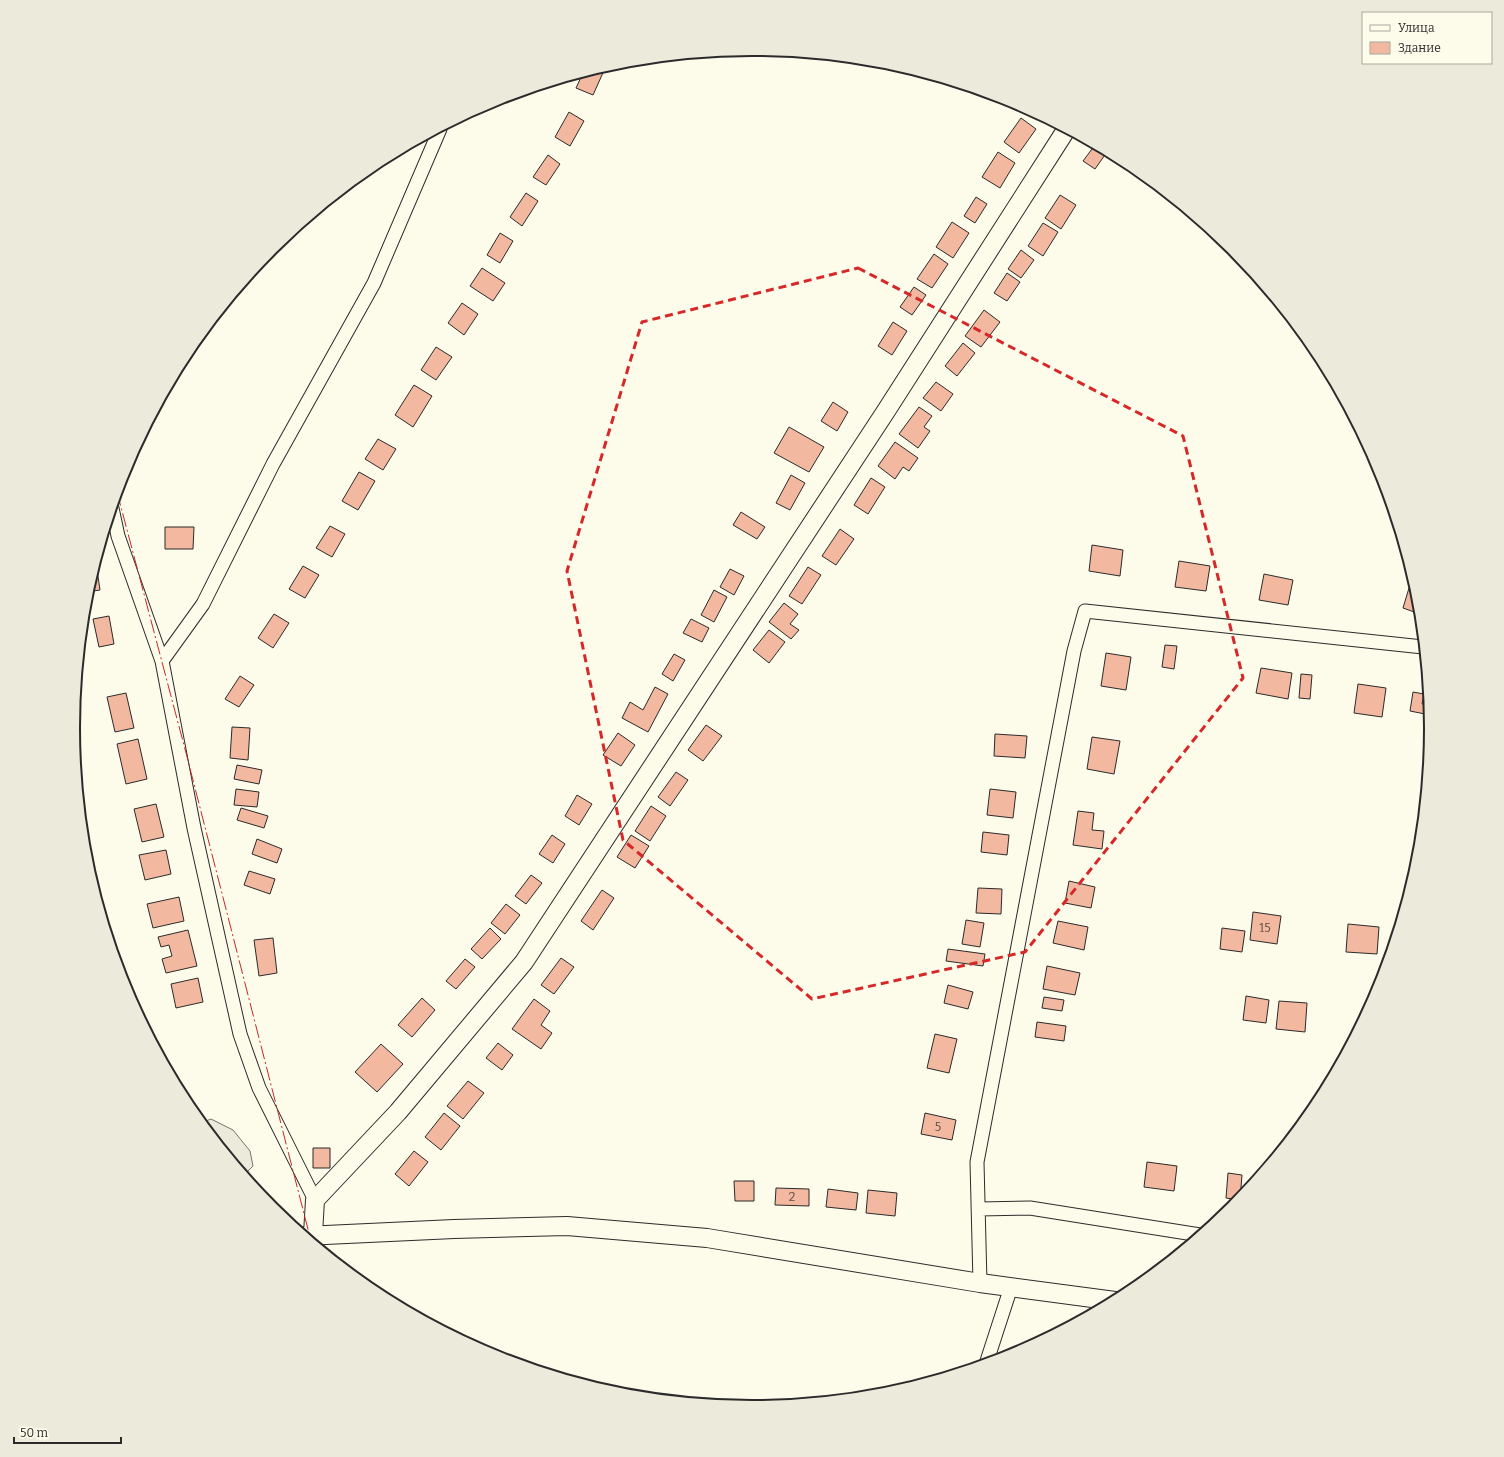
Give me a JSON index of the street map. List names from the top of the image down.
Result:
{
  "house_numbers": ["15", "5", "2"],
  "legend": ["Улица", "Здание"],
  "scale_bar": "50 m"
}
